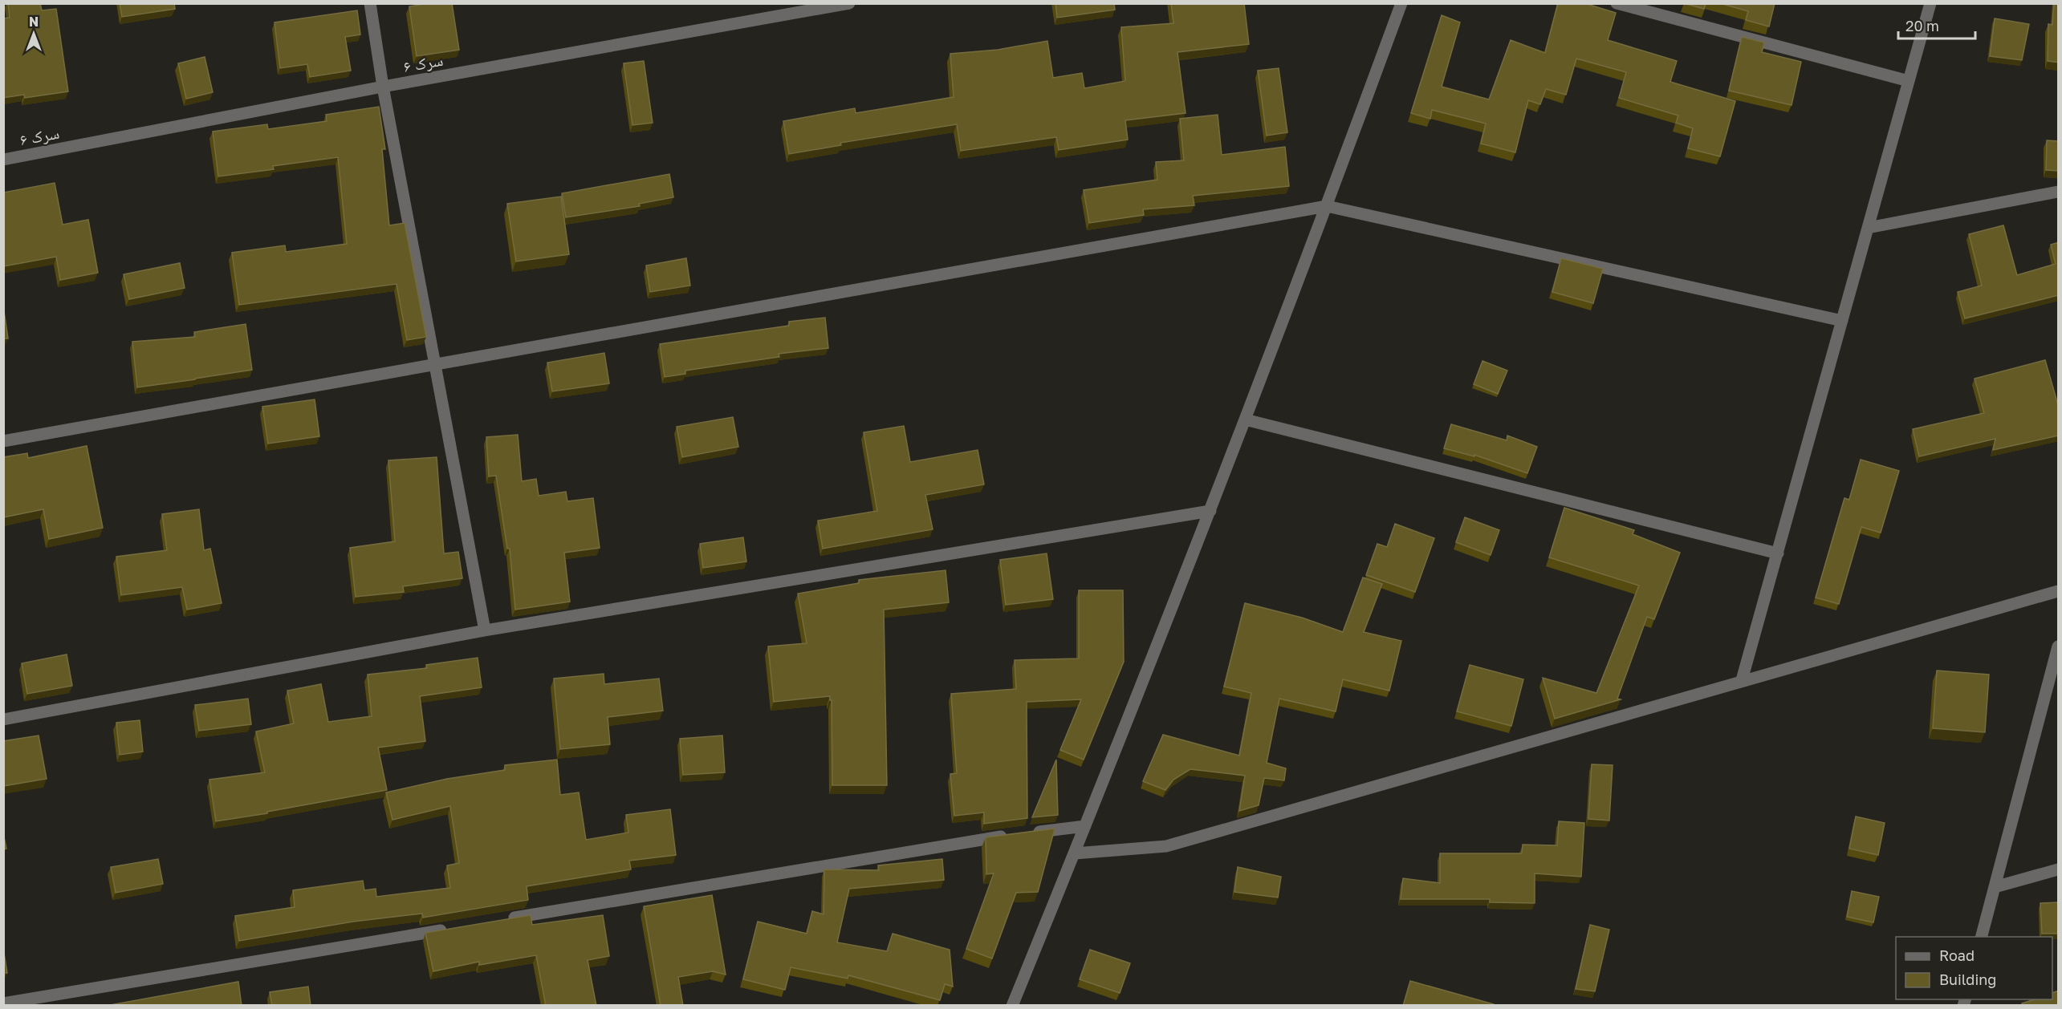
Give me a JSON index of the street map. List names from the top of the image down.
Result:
{
  "streets": {
    "street": ["سرک ۶"]
  },
  "legend": ["Road", "Building"],
  "scale_bar": "20 m",
  "north": "top"
}
